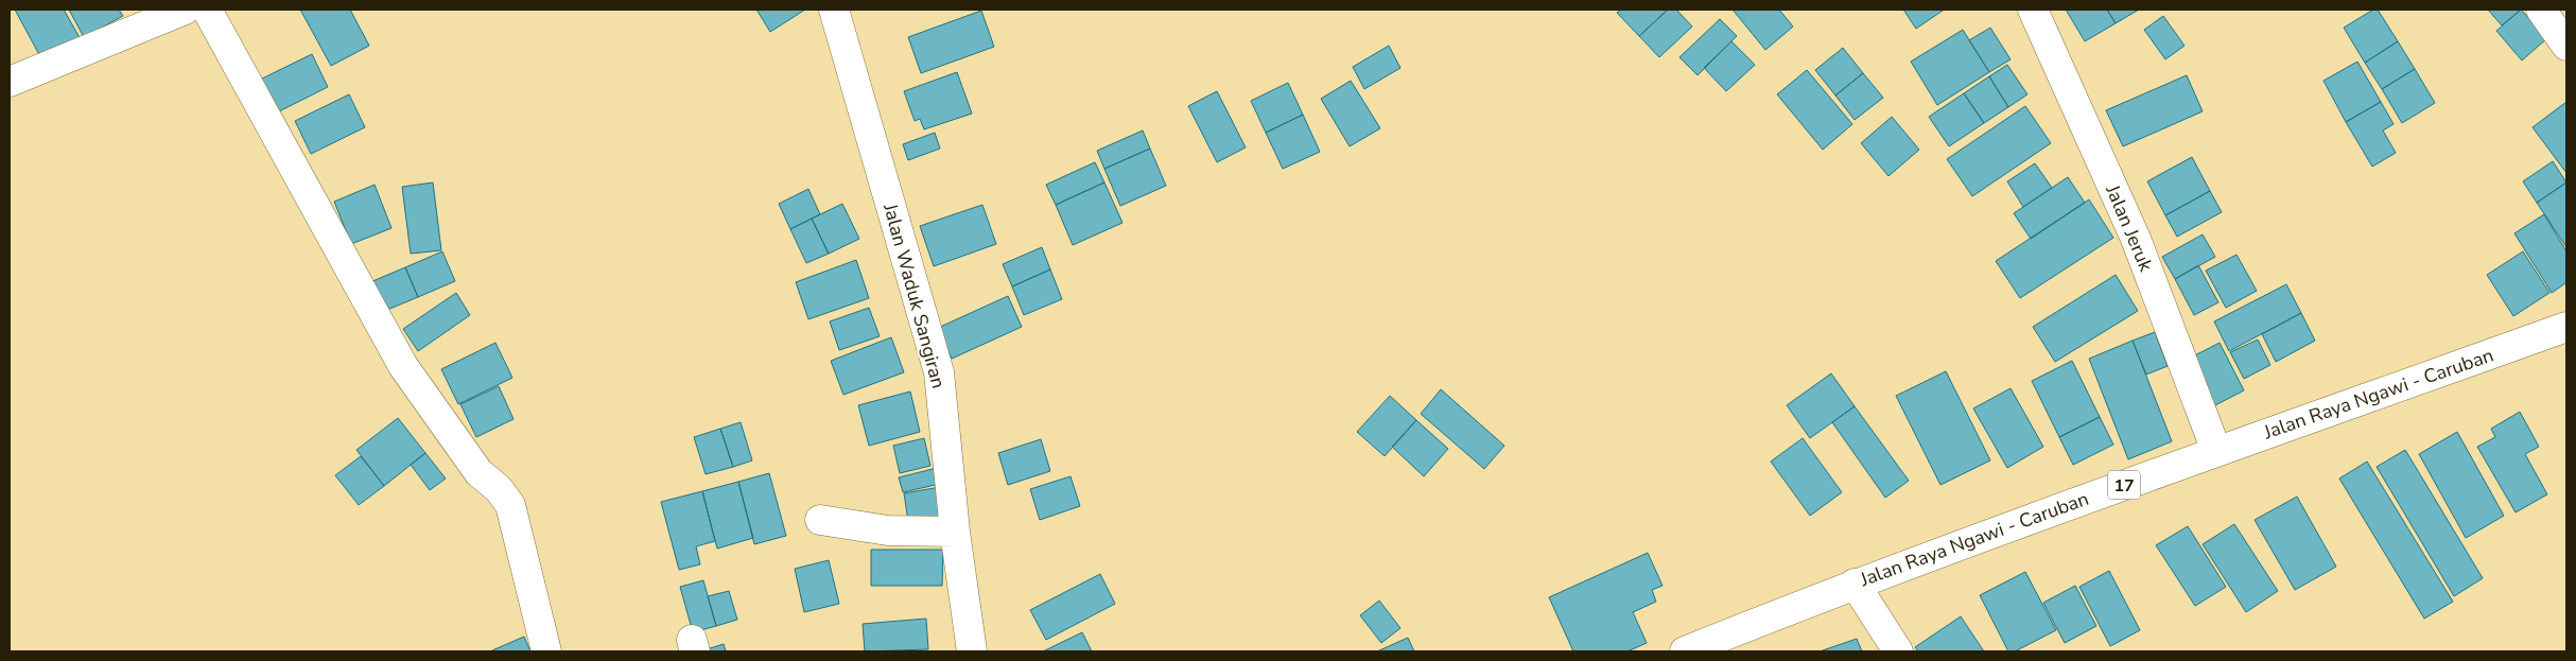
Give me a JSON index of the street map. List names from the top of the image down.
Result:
{
  "streets": {
    "main road": [
      "Jalan Jeruk",
      "Jalan Waduk Sangiran",
      "Jalan Raya Ngawi - Caruban",
      "17"
    ]
  },
  "crossings": [
    ["Jalan Jeruk", "Jalan Raya Ngawi - Caruban"]
  ]
}
